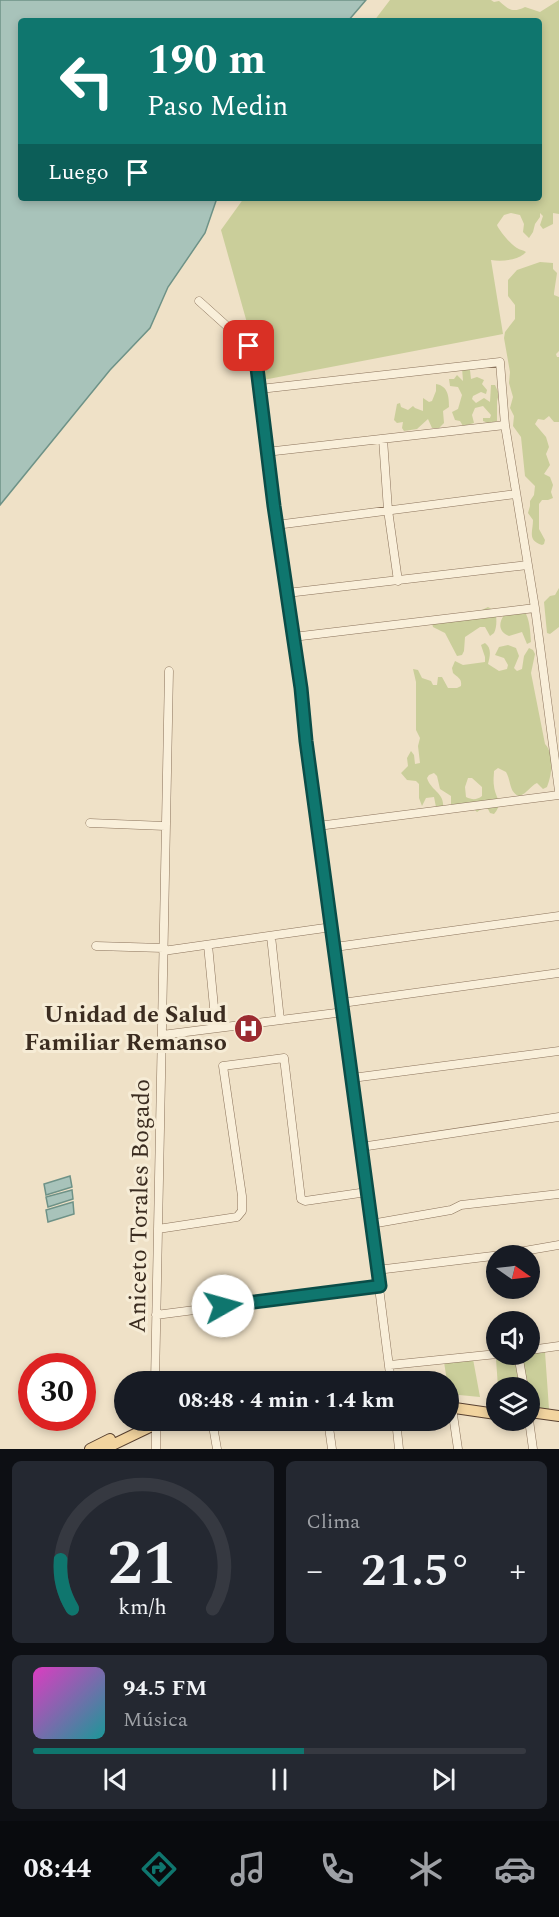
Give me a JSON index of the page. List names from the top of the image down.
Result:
{
  "streets": {
    "street": ["Aniceto Torales Bogado"]
  },
  "places": {
    "hospital": ["Unidad de Salud Familiar Remanso"]
  },
  "north": "right",
  "page": {
    "turn": ["190 m", "Paso Medin"],
    "then": "Luego",
    "limit": "30",
    "trip": "08:48 · 4 min · 1.4 km",
    "tile": "Clima",
    "heat": ["−", "21.5°", "+"],
    "song": ["94.5 FM", "Música"],
    "tabs": "08:44",
    "gauge": ["21", "km/h"]
  }
}
